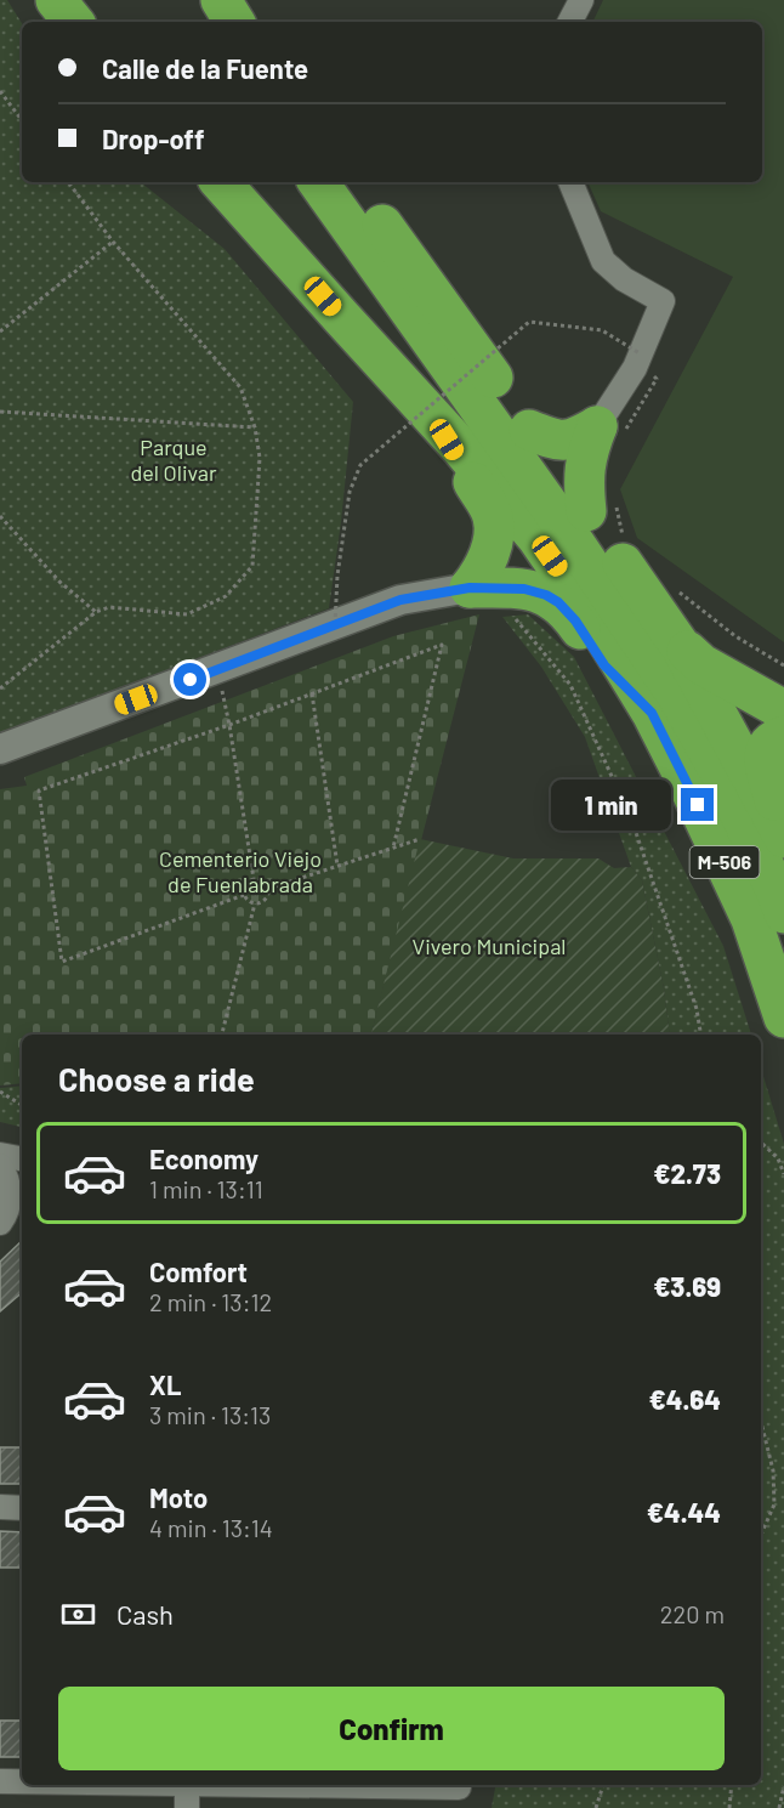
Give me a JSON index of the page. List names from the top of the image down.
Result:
{
  "streets": {
    "highway": ["M-506"]
  },
  "parks": ["Parque del Olivar", "Cementerio Viejo de Fuenlabrada", "Vivero Municipal"],
  "page": {
    "banner": ["Calle de la Fuente", "Drop-off"],
    "bubble": "1 min",
    "heading": "Choose a ride",
    "list": [
      {
        "name": "Economy",
        "note": "1 min · 13:11",
        "value": "€2.73"
      },
      {
        "name": "Comfort",
        "note": "2 min · 13:12",
        "value": "€3.69"
      },
      {
        "name": "XL",
        "note": "3 min · 13:13",
        "value": "€4.64"
      },
      {
        "name": "Moto",
        "note": "4 min · 13:14",
        "value": "€4.44"
      }
    ],
    "pay": ["Cash", "220 m"],
    "buttons": "Confirm"
  }
}
